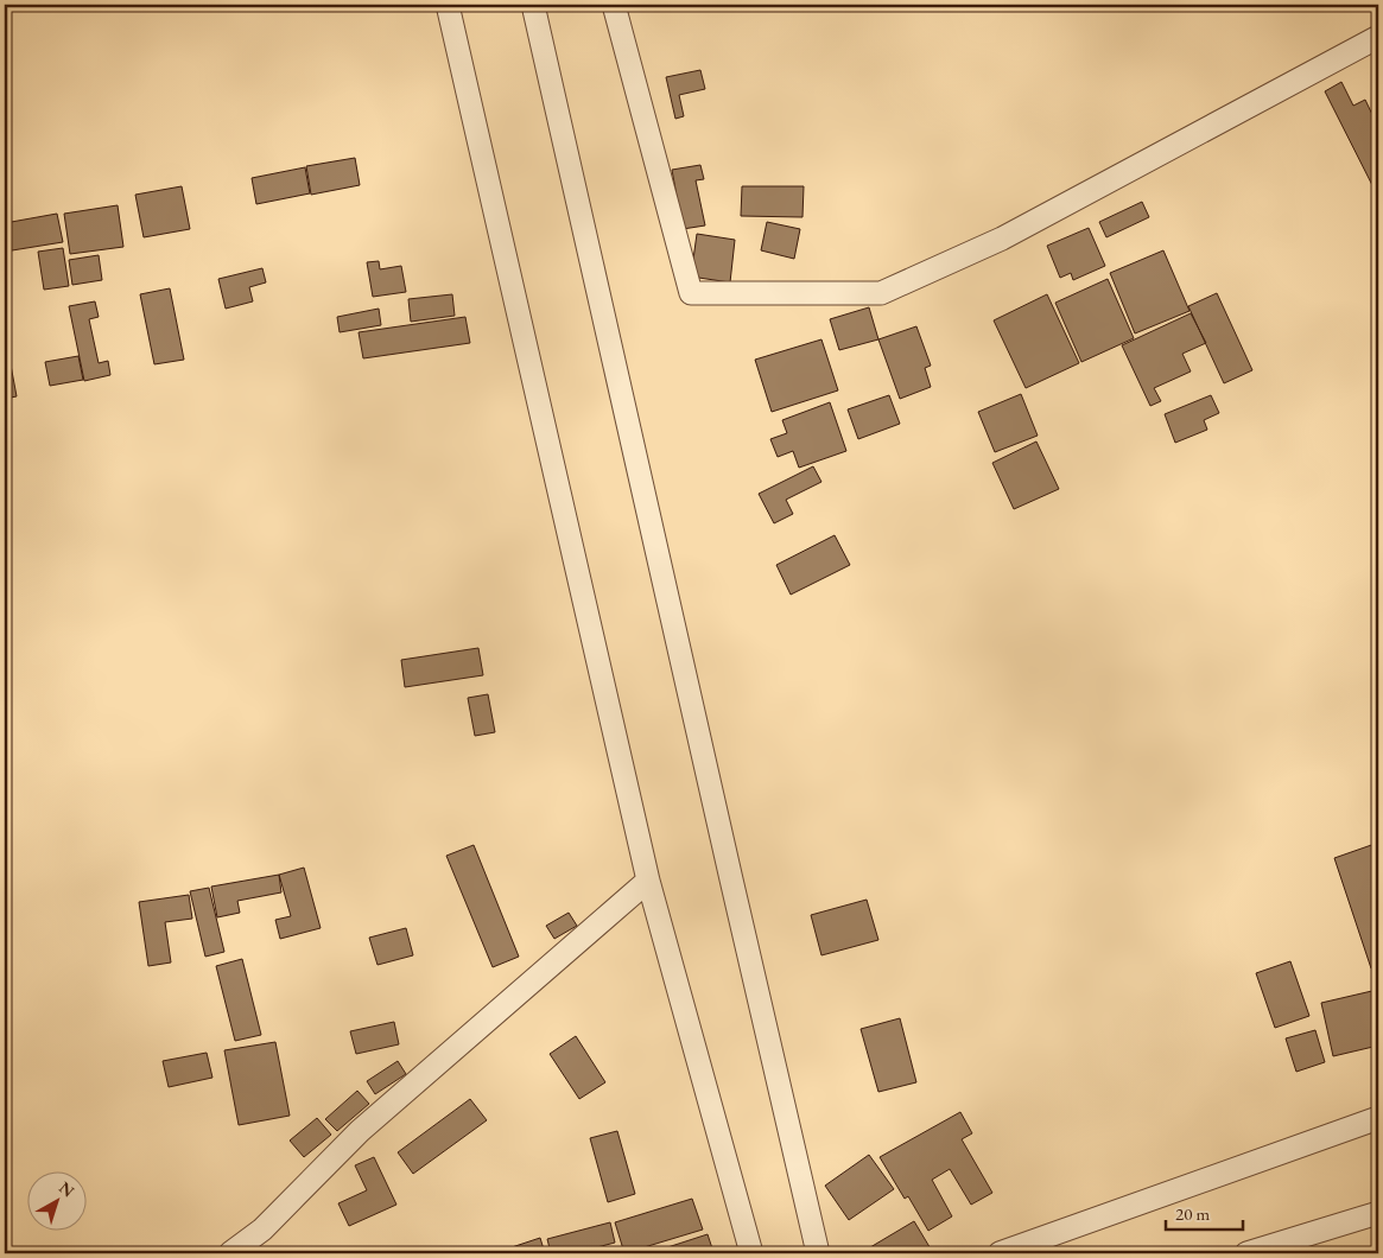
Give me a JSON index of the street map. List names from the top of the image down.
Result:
{
  "scale_bar": "20 m",
  "north": "top right"
}
